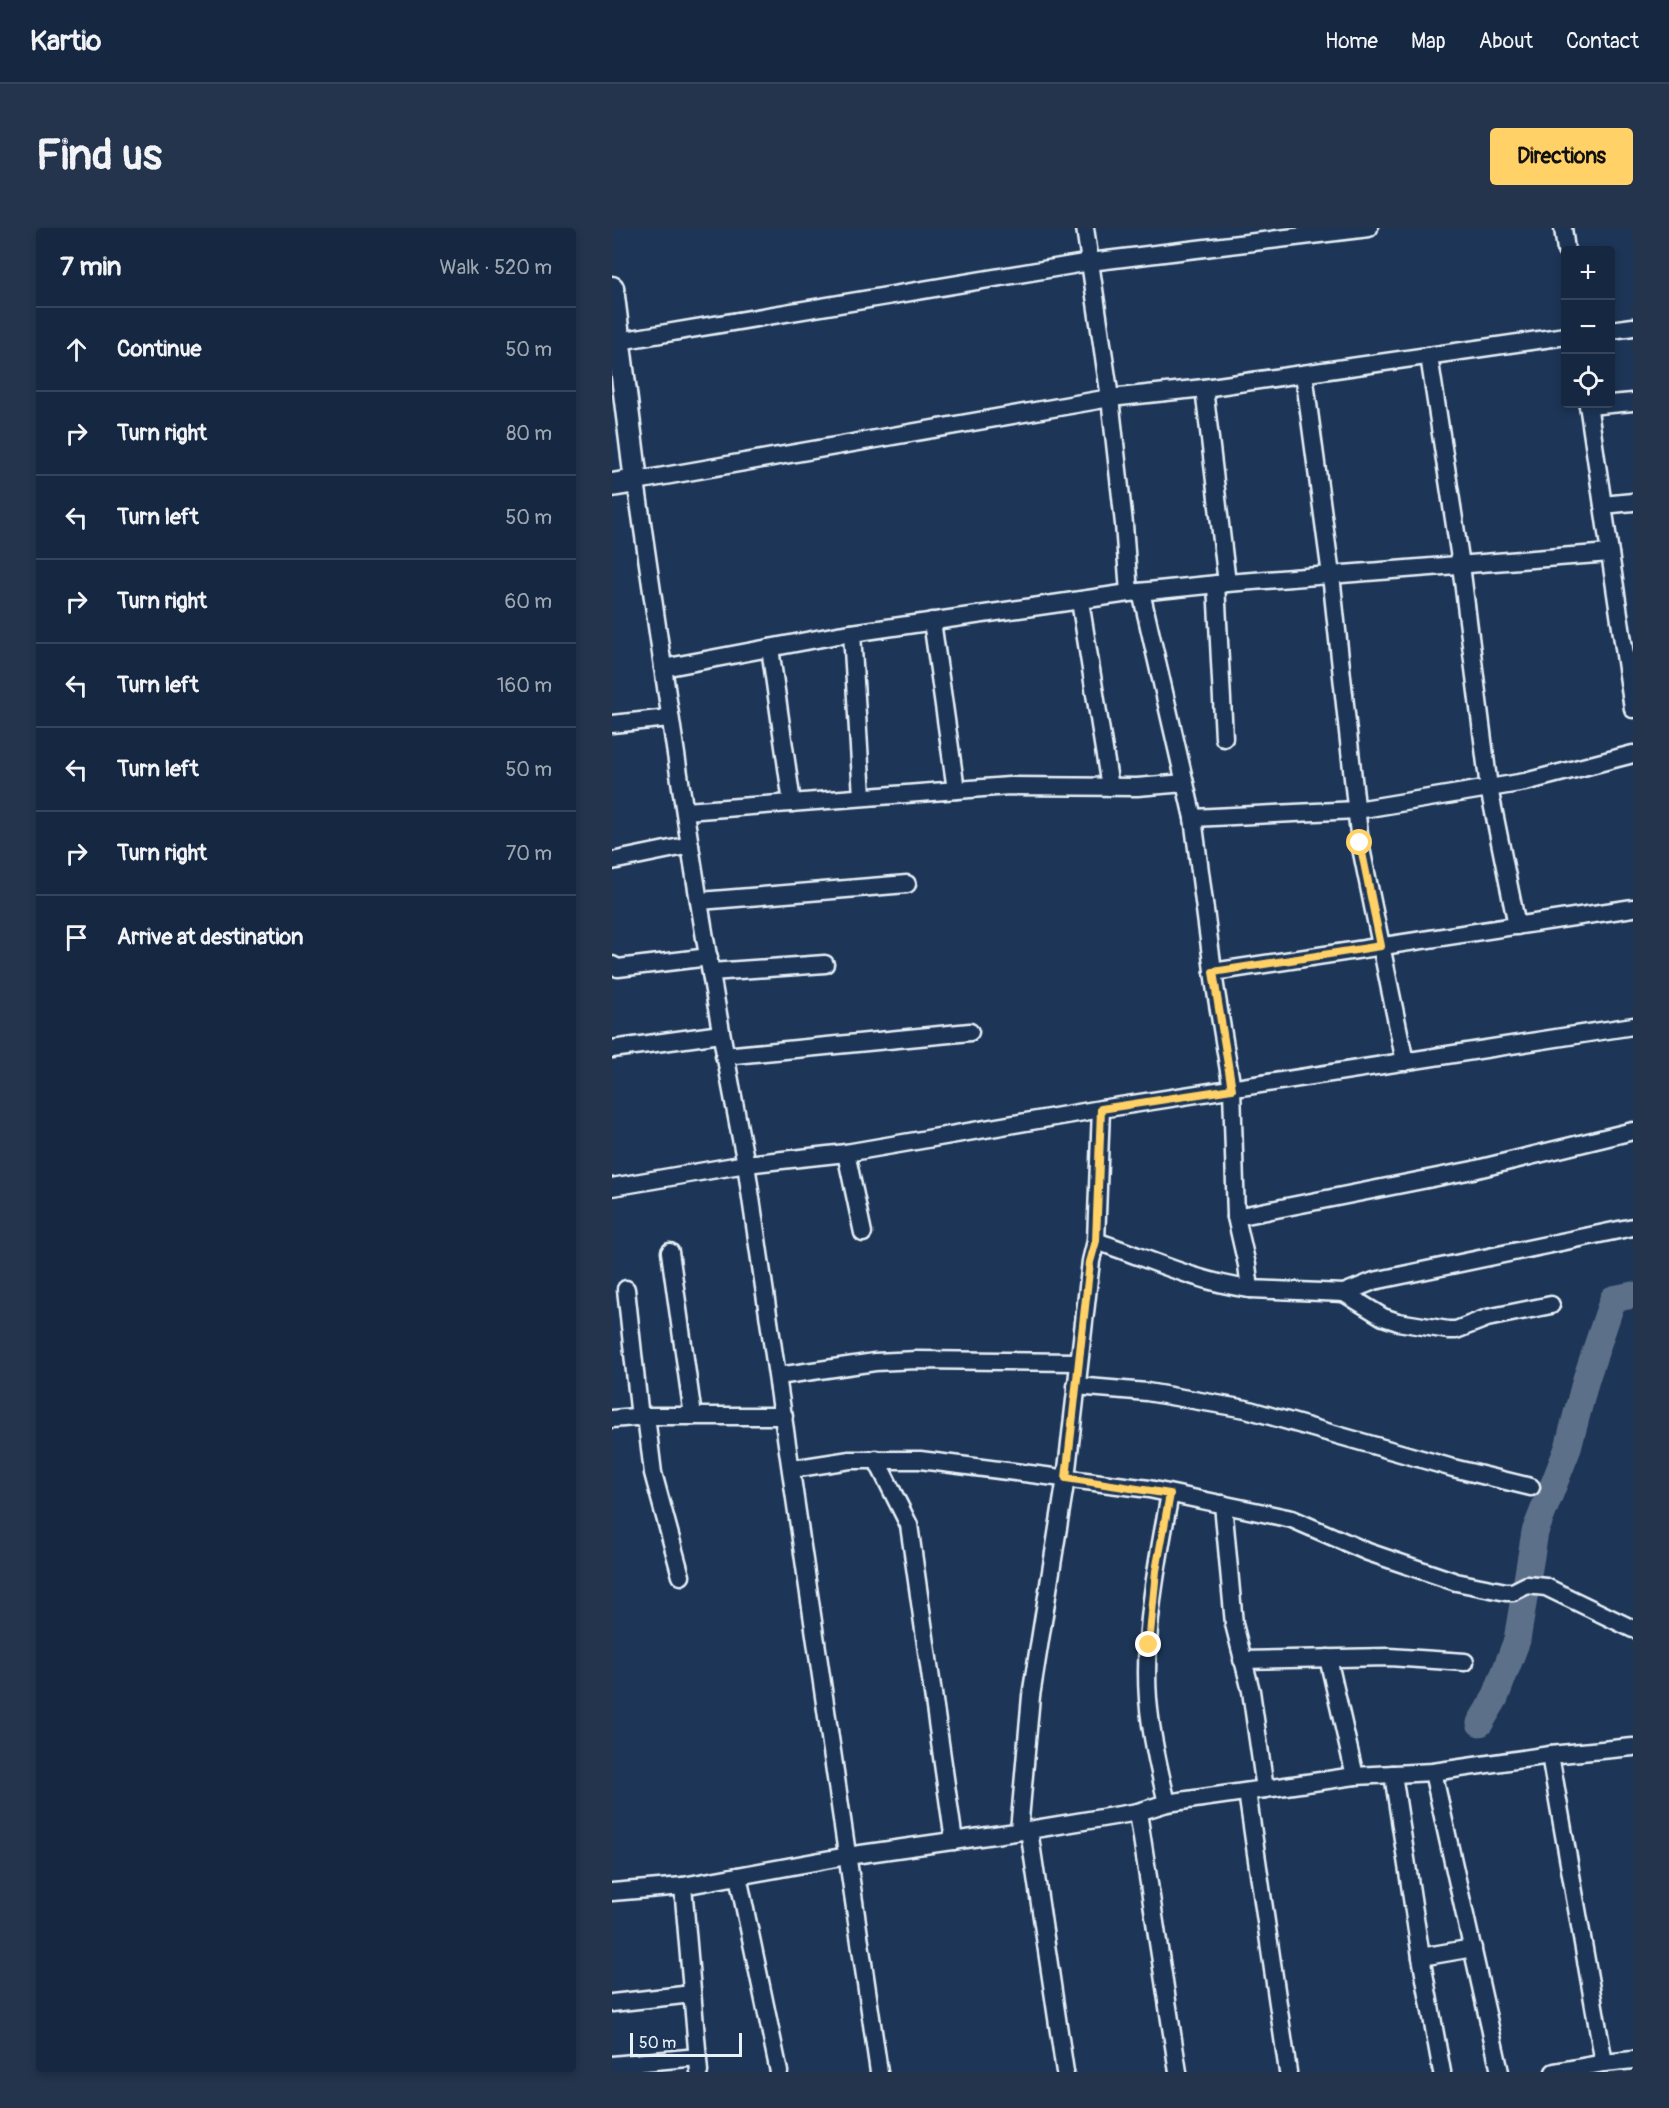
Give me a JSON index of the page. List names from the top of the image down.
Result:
{
  "scale_bar": "50 m",
  "page": {
    "header": "Kartio",
    "nav": [
      "Home",
      "Map",
      "About",
      "Contact"
    ],
    "buttons": "Directions",
    "title": "Find us",
    "heading": ["7 min", "Walk · 520 m"],
    "map_buttons": ["+", "−"],
    "list": [
      ["Continue", "50 m"],
      ["Turn right", "80 m"],
      ["Turn left", "50 m"],
      ["Turn right", "60 m"],
      ["Turn left", "160 m"],
      ["Turn left", "50 m"],
      ["Turn right", "70 m"],
      "Arrive at destination"
    ],
    "scale": "50 m"
  }
}
